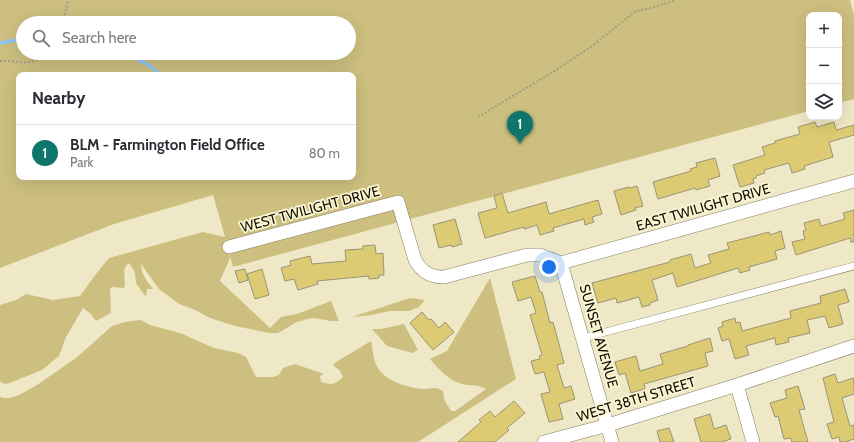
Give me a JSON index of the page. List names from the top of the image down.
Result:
{
  "streets": {
    "street": [
      "EAST TWILIGHT DRIVE",
      "WEST TWILIGHT DRIVE",
      "SUNSET AVENUE",
      "WEST 38TH STREET"
    ]
  },
  "crossings": [
    ["EAST TWILIGHT DRIVE", "WEST TWILIGHT DRIVE"],
    ["EAST TWILIGHT DRIVE", "SUNSET AVENUE"],
    ["WEST TWILIGHT DRIVE", "SUNSET AVENUE"],
    ["SUNSET AVENUE", "WEST 38TH STREET"]
  ],
  "page": {
    "map_buttons": ["+", "−"],
    "search": "Search here",
    "heading": "Nearby",
    "pins": "1",
    "list": [
      {
        "mark": "1",
        "name": "BLM - Farmington Field Office",
        "note": "Park",
        "value": "80 m"
      }
    ]
  }
}
